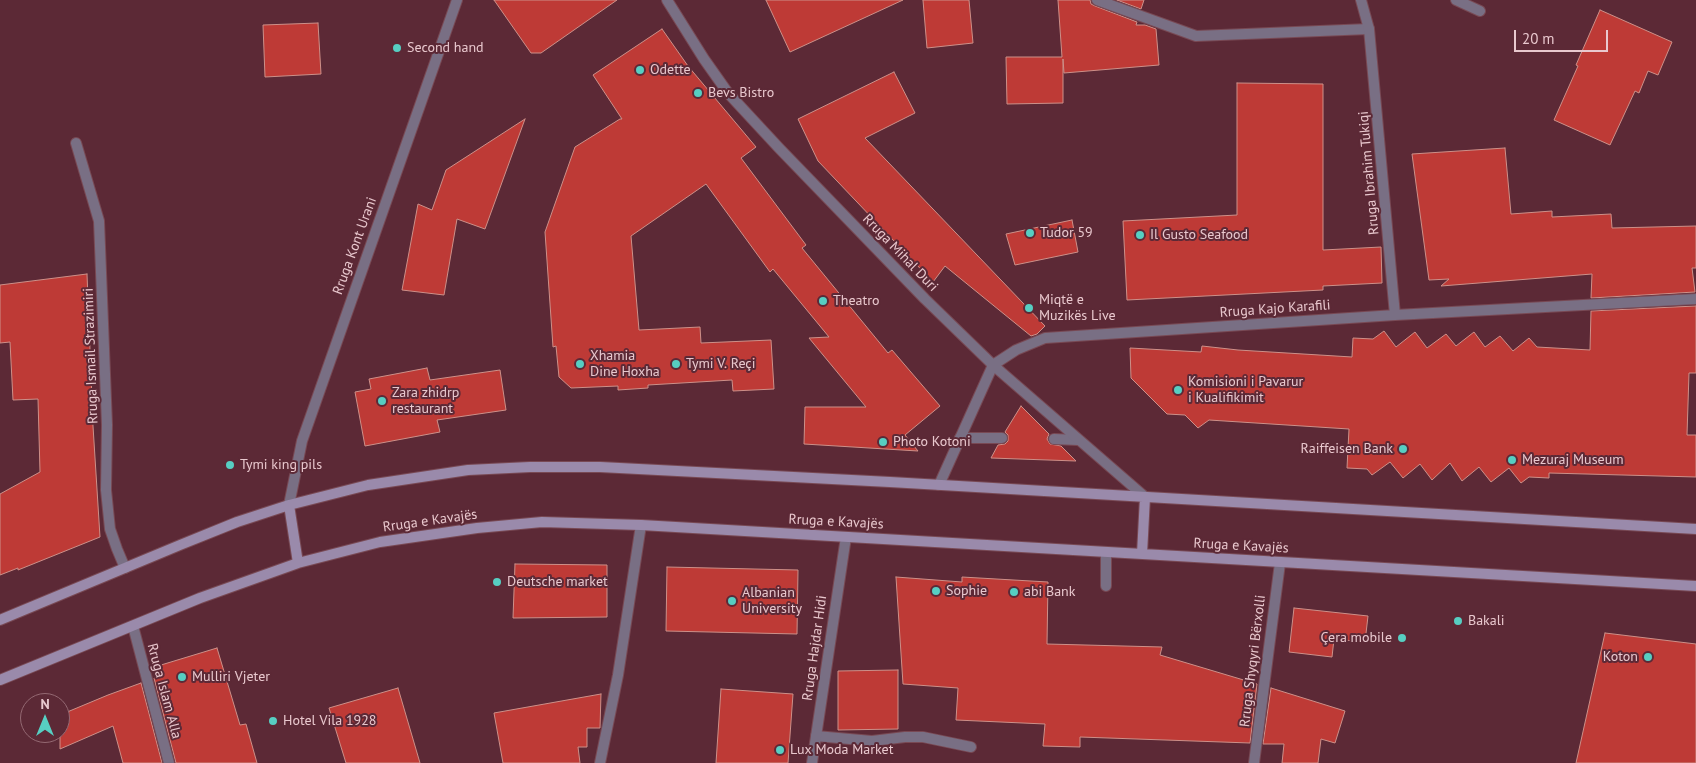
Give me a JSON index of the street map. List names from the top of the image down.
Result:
{
  "streets": {
    "main road": ["Rruga e Kavajës"],
    "street": [
      "Rruga Ibrahim Tukiqi",
      "Rruga Kont Urani",
      "Rruga Mihal Duri",
      "Rruga Kajo Karafili",
      "Rruga Ismail Strazimiri",
      "Rruga Hajdar Hidi",
      "Rruga Shyqyri Bërxolli",
      "Rruga Islam Alla"
    ]
  },
  "crossings": [
    ["Rruga Ibrahim Tukiqi", "Rruga Kajo Karafili"],
    ["Rruga Mihal Duri", "Rruga Kajo Karafili"],
    ["Rruga e Kavajës", "Rruga Hajdar Hidi"],
    ["Rruga e Kavajës", "Rruga Shyqyri Bërxolli"],
    ["Rruga e Kavajës", "Rruga Islam Alla"]
  ],
  "places": [
    "Second hand",
    "Odette",
    "Bevs Bistro",
    "Tudor 59",
    "Il Gusto Seafood",
    "Theatro",
    "Miqtë e Muzikës Live",
    "Xhamia Dine Hoxha",
    "Tymi V. Reçi",
    "Komisioni i Pavarur i Kualifikimit",
    "Zara zhidrp restaurant",
    "Photo Kotoni",
    "Raiffeisen Bank",
    "Mezuraj Museum",
    "Tymi king pils",
    "Deutsche market",
    "Sophie",
    "abi Bank",
    "Albanian University",
    "Bakali",
    "Çera mobile",
    "Koton",
    "Mulliri Vjeter",
    "Hotel Vila 1928",
    "Lux Moda Market"
  ],
  "scale_bar": "20 m",
  "north": "top"
}
